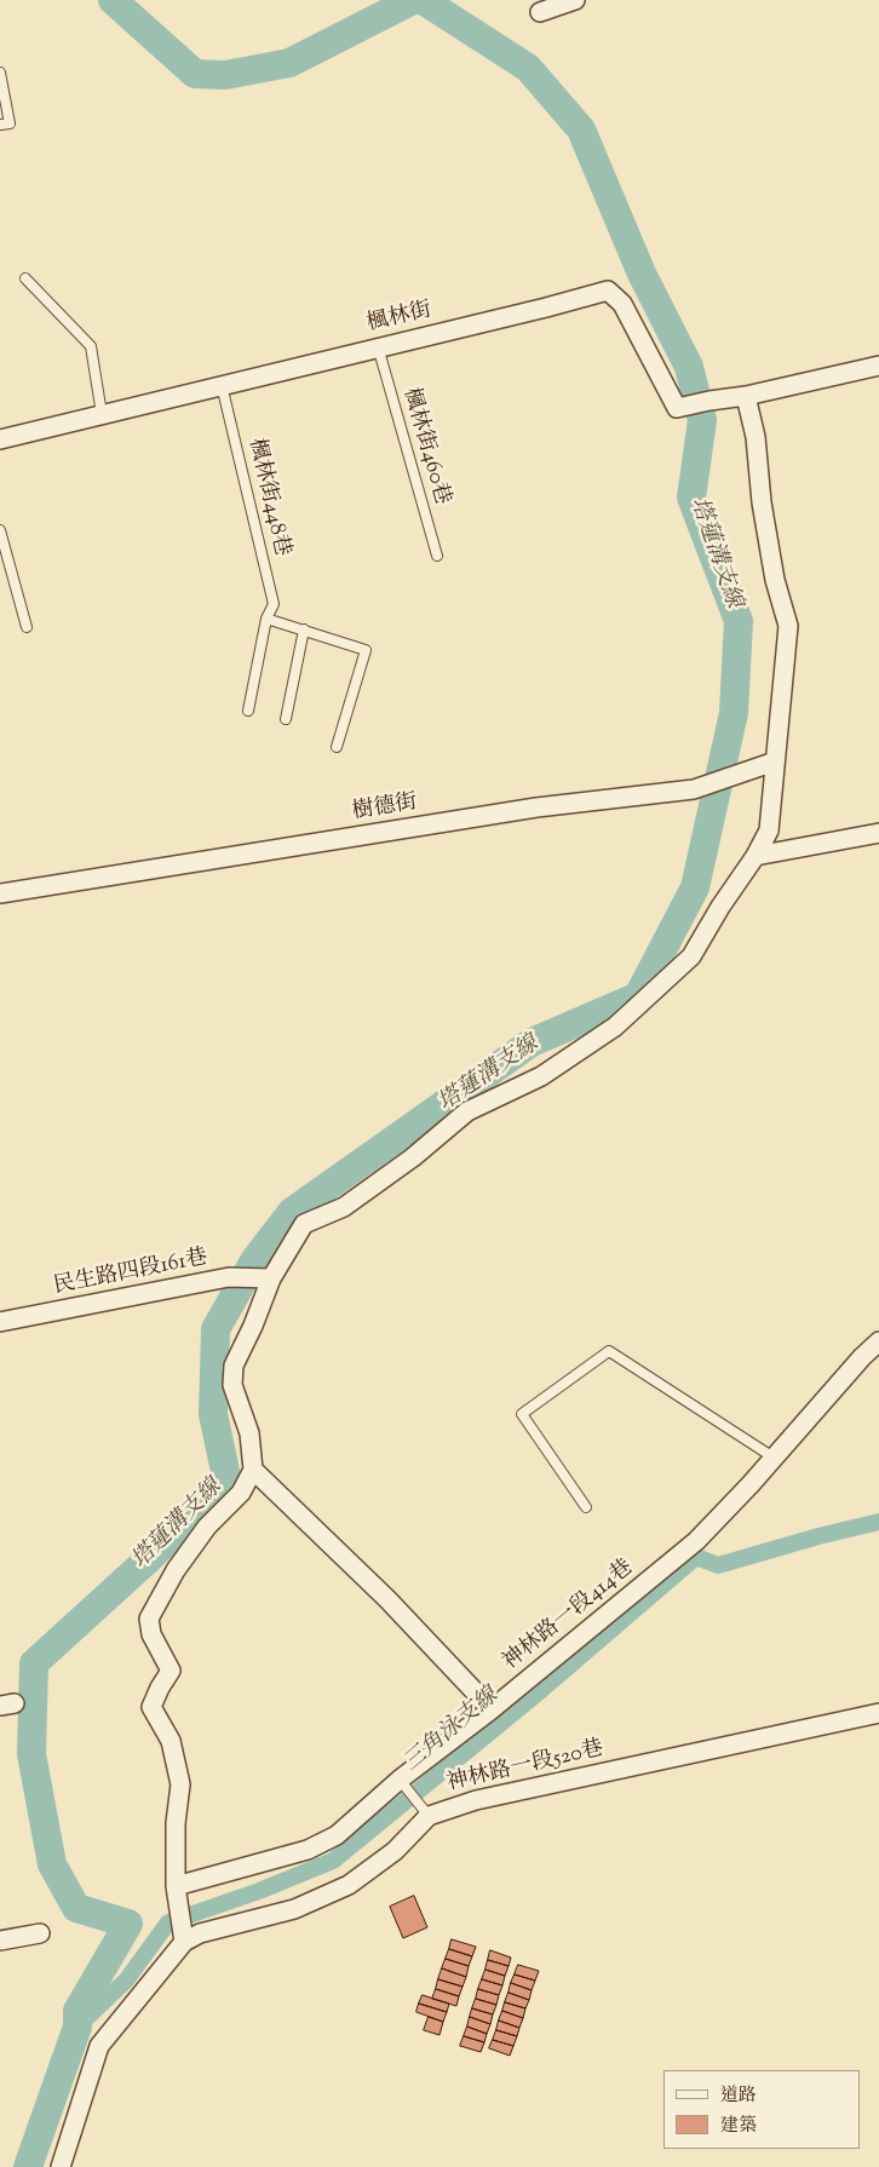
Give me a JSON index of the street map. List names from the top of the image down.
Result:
{
  "streets": {
    "street": [
      "楓林街",
      "樹德街",
      "民生路四段161巷",
      "神林路一段414巷",
      "神林路一段520巷"
    ],
    "lane": ["楓林街460巷", "楓林街448巷"]
  },
  "crossings": [
    ["楓林街", "楓林街460巷"],
    ["楓林街", "楓林街448巷"]
  ],
  "water": ["塔蓮溝支線", "三角泳支線"],
  "legend": ["道路", "建築"]
}
